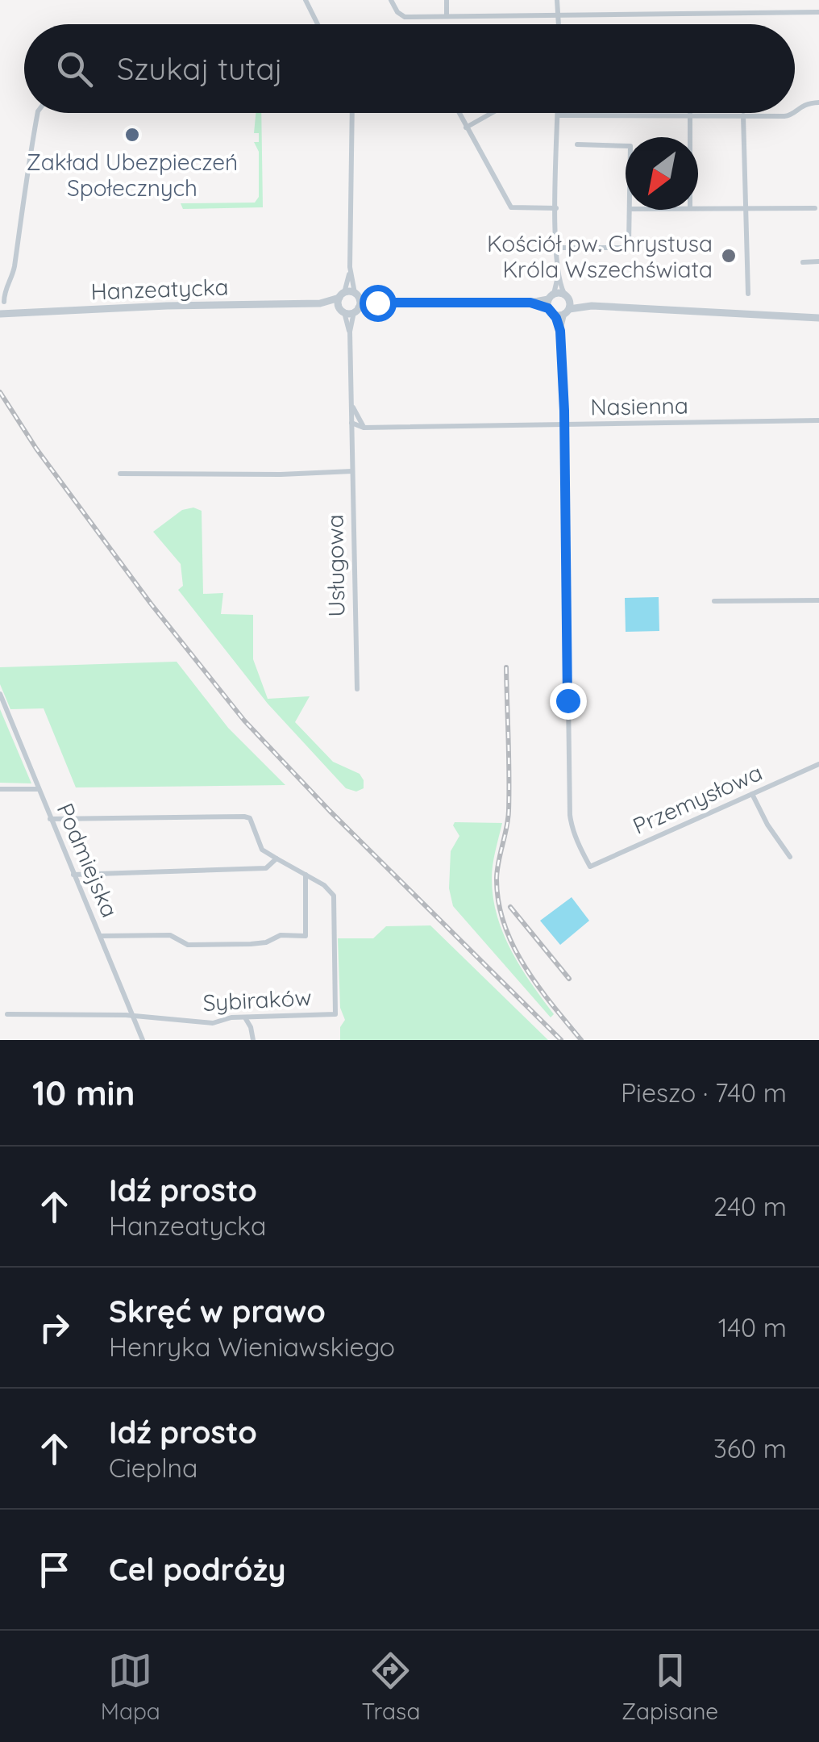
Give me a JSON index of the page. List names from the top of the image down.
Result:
{
  "streets": {
    "street": [
      "Hanzeatycka",
      "Nasienna",
      "Usługowa",
      "Przemysłowa",
      "Podmiejska",
      "Sybiraków"
    ]
  },
  "crossings": [
    ["Hanzeatycka", "Usługowa"],
    ["Nasienna", "Usługowa"],
    ["Nasienna", "Przemysłowa"],
    ["Podmiejska", "Sybiraków"]
  ],
  "places": ["Zakład Ubezpieczeń Społecznych", "Kościół pw. Chrystusa Króla Wszechświata"],
  "north": "bottom left",
  "page": {
    "search": "Szukaj tutaj",
    "heading": ["10 min", "Pieszo · 740 m"],
    "list": [
      ["Idź prosto", "Hanzeatycka", "240 m"],
      ["Skręć w prawo", "Henryka Wieniawskiego", "140 m"],
      ["Idź prosto", "Cieplna", "360 m"],
      "Cel podróży"
    ],
    "nav": ["Mapa", "Trasa", "Zapisane"]
  }
}
